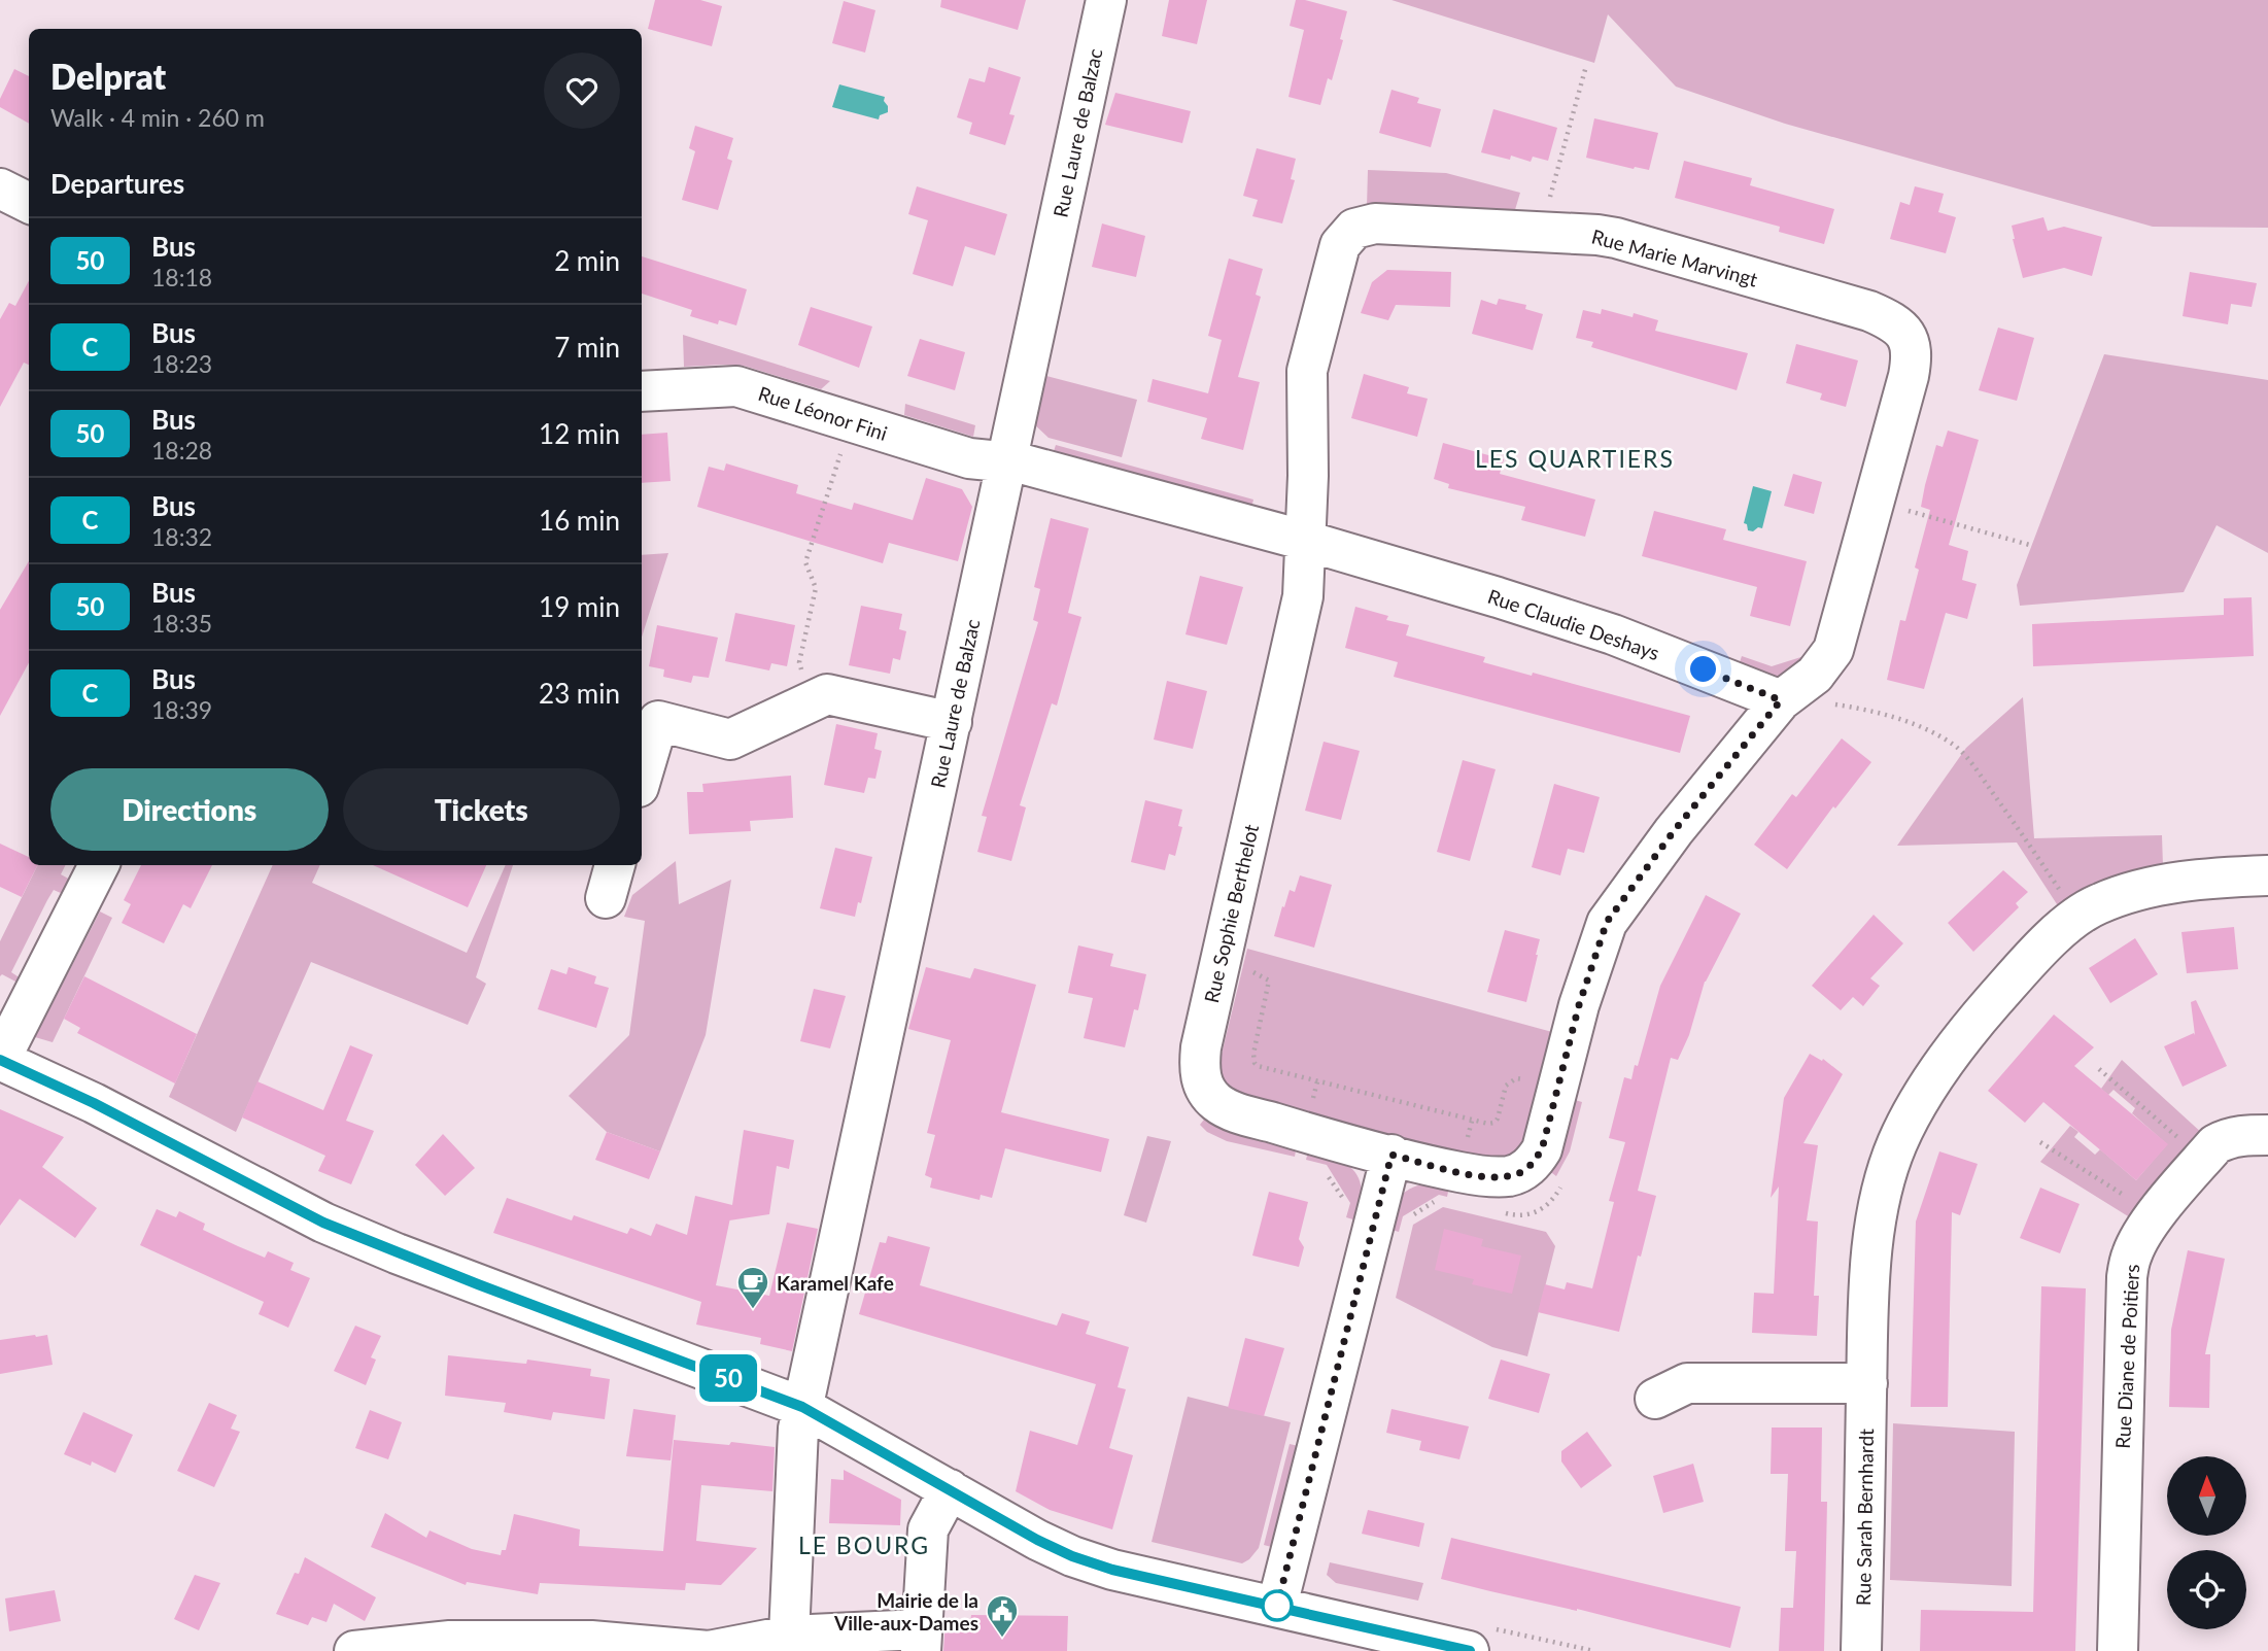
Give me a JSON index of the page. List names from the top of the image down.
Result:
{
  "streets": {
    "street": [
      "Rue Laure de Balzac",
      "Rue Marie Marvingt",
      "Rue Léonor Fini",
      "Rue Claudie Deshays",
      "Rue Sophie Berthelot",
      "Rue Diane de Poitiers",
      "Rue Sarah Bernhardt"
    ]
  },
  "crossings": [
    ["Rue Laure de Balzac", "Rue Léonor Fini"],
    ["Rue Laure de Balzac", "Rue Claudie Deshays"],
    ["Rue Marie Marvingt", "Rue Claudie Deshays"],
    ["Rue Marie Marvingt", "Rue Sophie Berthelot"],
    ["Rue Léonor Fini", "Rue Claudie Deshays"],
    ["Rue Claudie Deshays", "Rue Sophie Berthelot"]
  ],
  "districts": ["LES QUARTIERS", "LE BOURG"],
  "places": {
    "cafe": ["Karamel Kafe"],
    "public building": ["Mairie de la Ville-aux-Dames"]
  },
  "lines": ["bus line 50"],
  "north": "top",
  "page": {
    "on_map": "50",
    "heading": [
      ["Delprat", "Walk · 4 min · 260 m"],
      "Departures"
    ],
    "list": [
      {
        "mark": "50",
        "name": "Bus",
        "note": "18:18",
        "value": "2 min"
      },
      {
        "mark": "C",
        "name": "Bus",
        "note": "18:23",
        "value": "7 min"
      },
      {
        "mark": "50",
        "name": "Bus",
        "note": "18:28",
        "value": "12 min"
      },
      {
        "mark": "C",
        "name": "Bus",
        "note": "18:32",
        "value": "16 min"
      },
      {
        "mark": "50",
        "name": "Bus",
        "note": "18:35",
        "value": "19 min"
      },
      {
        "mark": "C",
        "name": "Bus",
        "note": "18:39",
        "value": "23 min"
      }
    ],
    "buttons": ["Directions", "Tickets"]
  }
}
